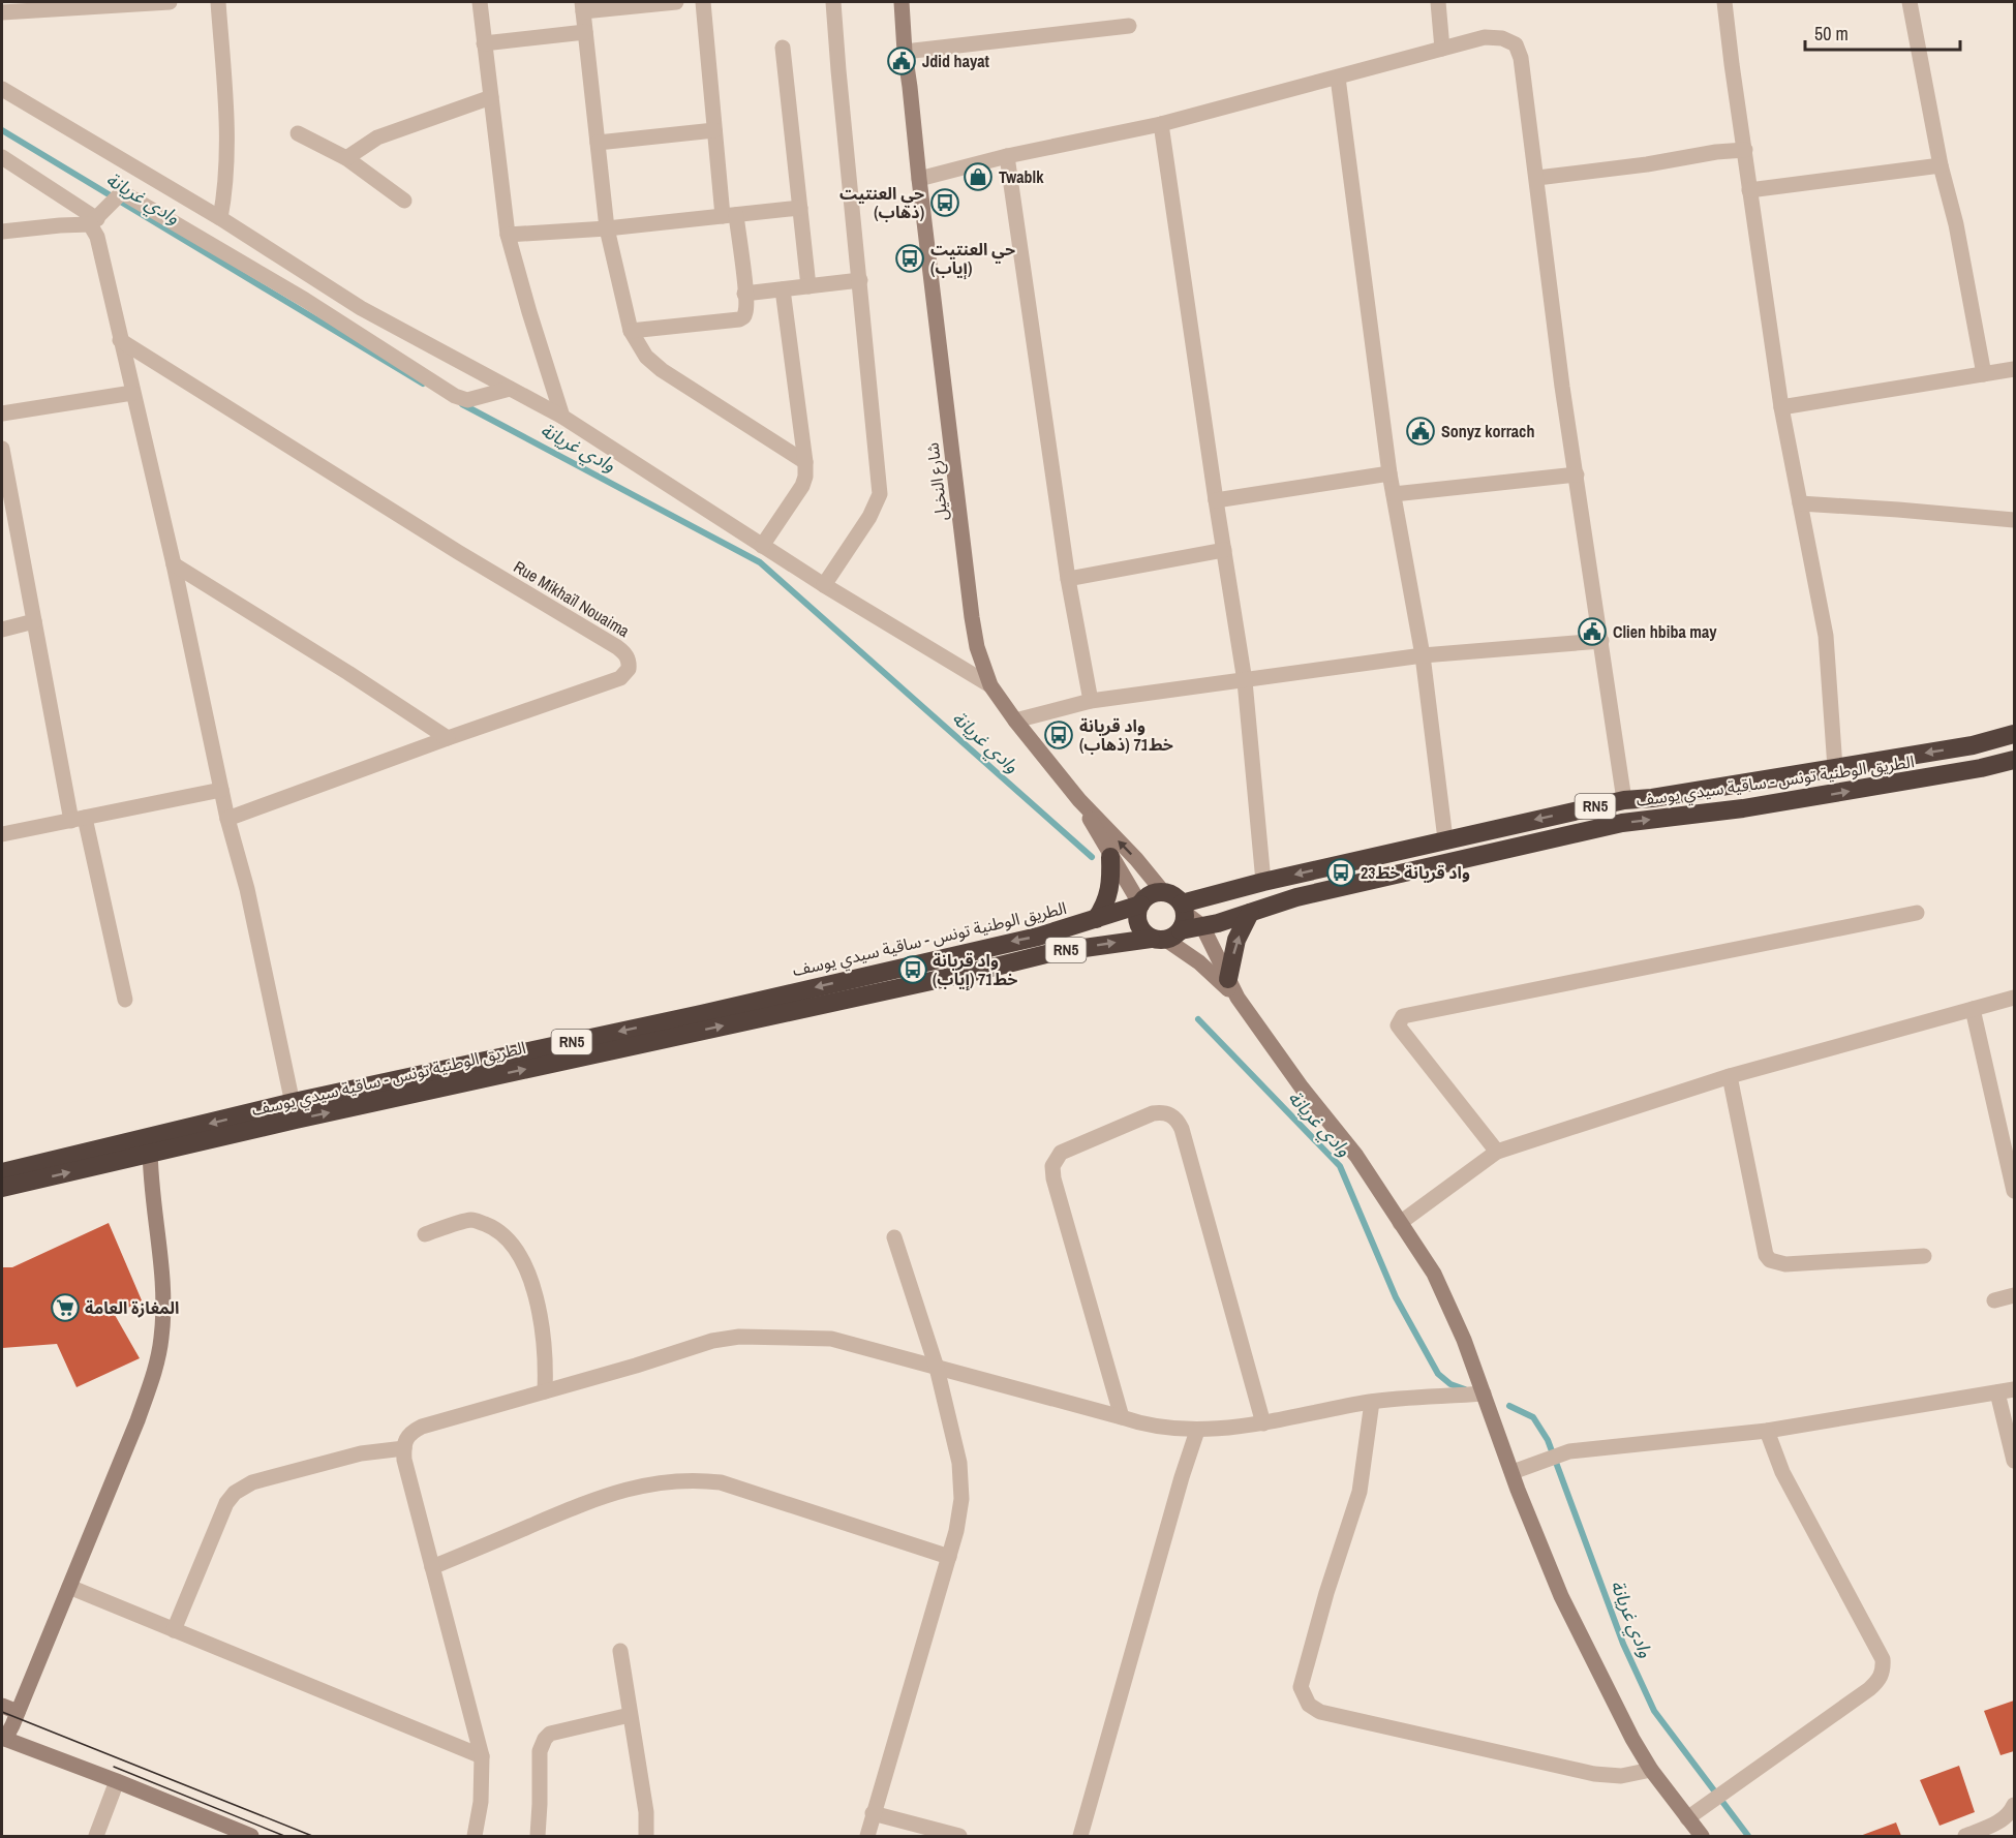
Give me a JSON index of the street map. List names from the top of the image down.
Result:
{
  "streets": {
    "highway": ["الطريق الوطنية تونس - ساقية سيدي يوسف", "RN5"],
    "main road": ["شارع النخيل"],
    "street": ["Rue Mikhaïl Nouaima"]
  },
  "crossings": [
    ["شارع النخيل", "الطريق الوطنية تونس - ساقية سيدي يوسف"],
    ["شارع النخيل", "RN5"],
    ["الطريق الوطنية تونس - ساقية سيدي يوسف", "RN5"]
  ],
  "water": ["وادي غريانة"],
  "places": {
    "public building": ["Jdid hayat", "Sonyz korrach", "Clien hbiba may"],
    "shop": ["Twablk"],
    "bus stop": [
      "حي العنتيت (ذهاب)",
      "حي العنتيت (إياب)",
      "واد قريانة خط71 (ذهاب)",
      "واد قريانة خط23",
      "واد قريانة خط71 (إياب)"
    ],
    "supermarket": ["المغازة العامة"]
  },
  "scale_bar": "50 m"
}
